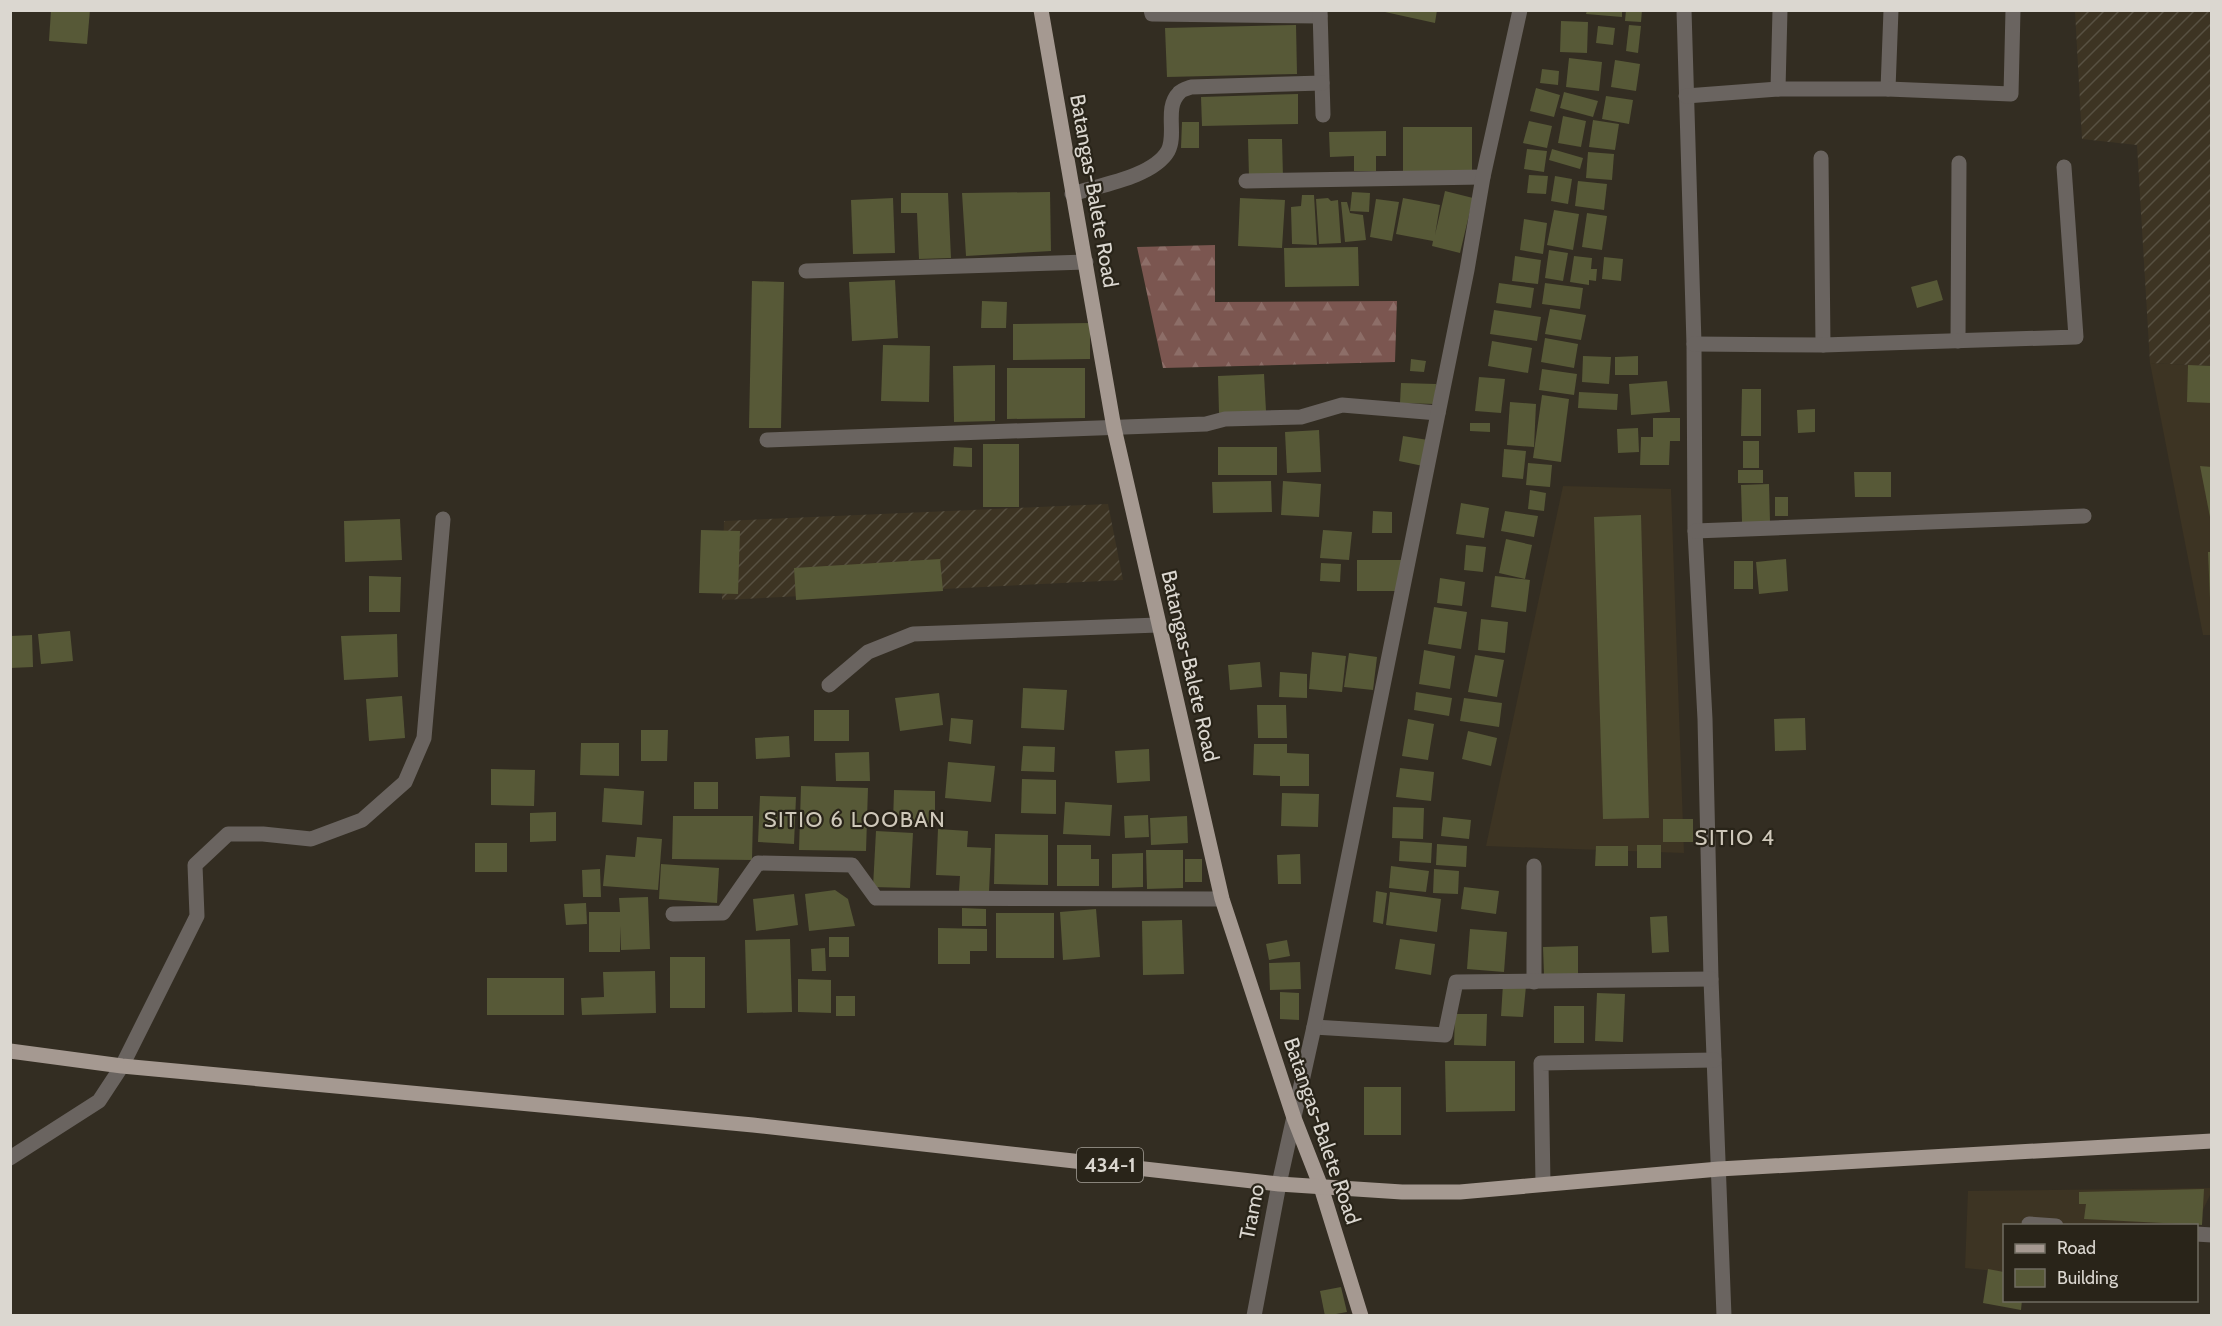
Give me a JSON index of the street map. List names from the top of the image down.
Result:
{
  "streets": {
    "main road": ["Batangas-Balete Road", "434-1"],
    "street": ["Tramo"]
  },
  "crossings": [
    ["Batangas-Balete Road", "434-1"],
    ["Batangas-Balete Road", "Tramo"],
    ["434-1", "Tramo"]
  ],
  "districts": ["SITIO 6 LOOBAN", "SITIO 4"],
  "legend": ["Road", "Building"]
}
